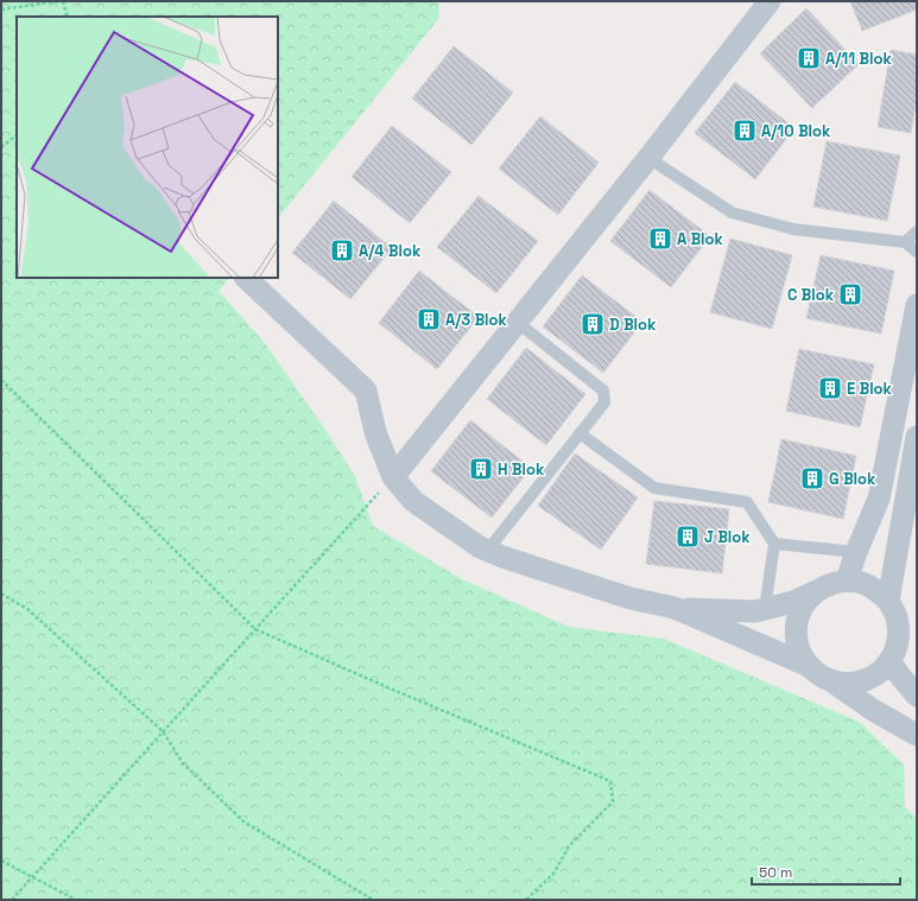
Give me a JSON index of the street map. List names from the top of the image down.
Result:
{
  "places": {
    "building": [
      "A/11 Blok",
      "A/10 Blok",
      "A Blok",
      "A/4 Blok",
      "C Blok",
      "A/3 Blok",
      "D Blok",
      "E Blok",
      "H Blok",
      "G Blok",
      "J Blok"
    ]
  },
  "scale_bar": "50 m"
}
